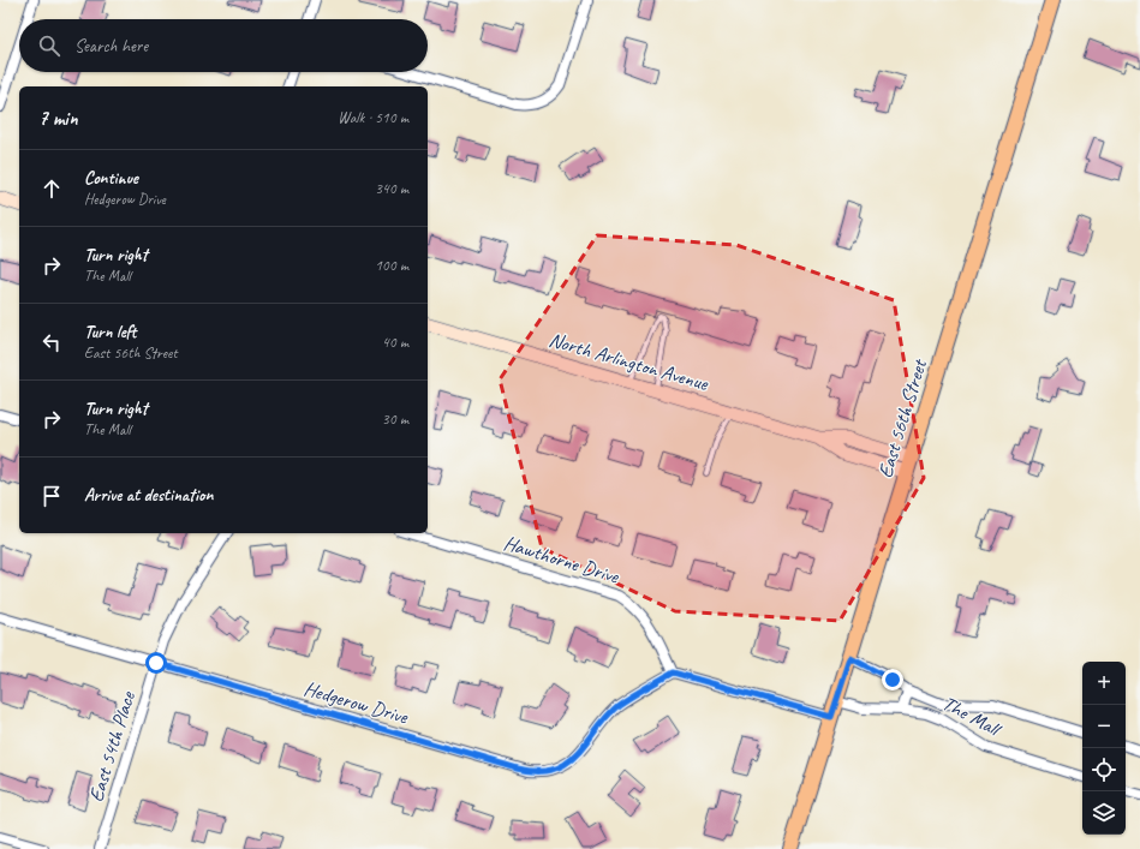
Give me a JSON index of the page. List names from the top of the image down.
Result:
{
  "streets": {
    "main road": ["North Arlington Avenue", "East 56th Street"],
    "street": [
      "Hawthorne Drive",
      "Hedgerow Drive",
      "The Mall",
      "East 54th Place"
    ]
  },
  "crossings": [
    ["North Arlington Avenue", "East 56th Street"],
    ["East 56th Street", "The Mall"],
    ["Hawthorne Drive", "Hedgerow Drive"],
    ["Hedgerow Drive", "East 54th Place"]
  ],
  "page": {
    "search": "Search here",
    "heading": ["7 min", "Walk · 510 m"],
    "list": [
      ["Continue", "Hedgerow Drive", "340 m"],
      ["Turn right", "The Mall", "100 m"],
      ["Turn left", "East 56th Street", "40 m"],
      ["Turn right", "The Mall", "30 m"],
      "Arrive at destination"
    ],
    "map_buttons": ["+", "−"]
  }
}
